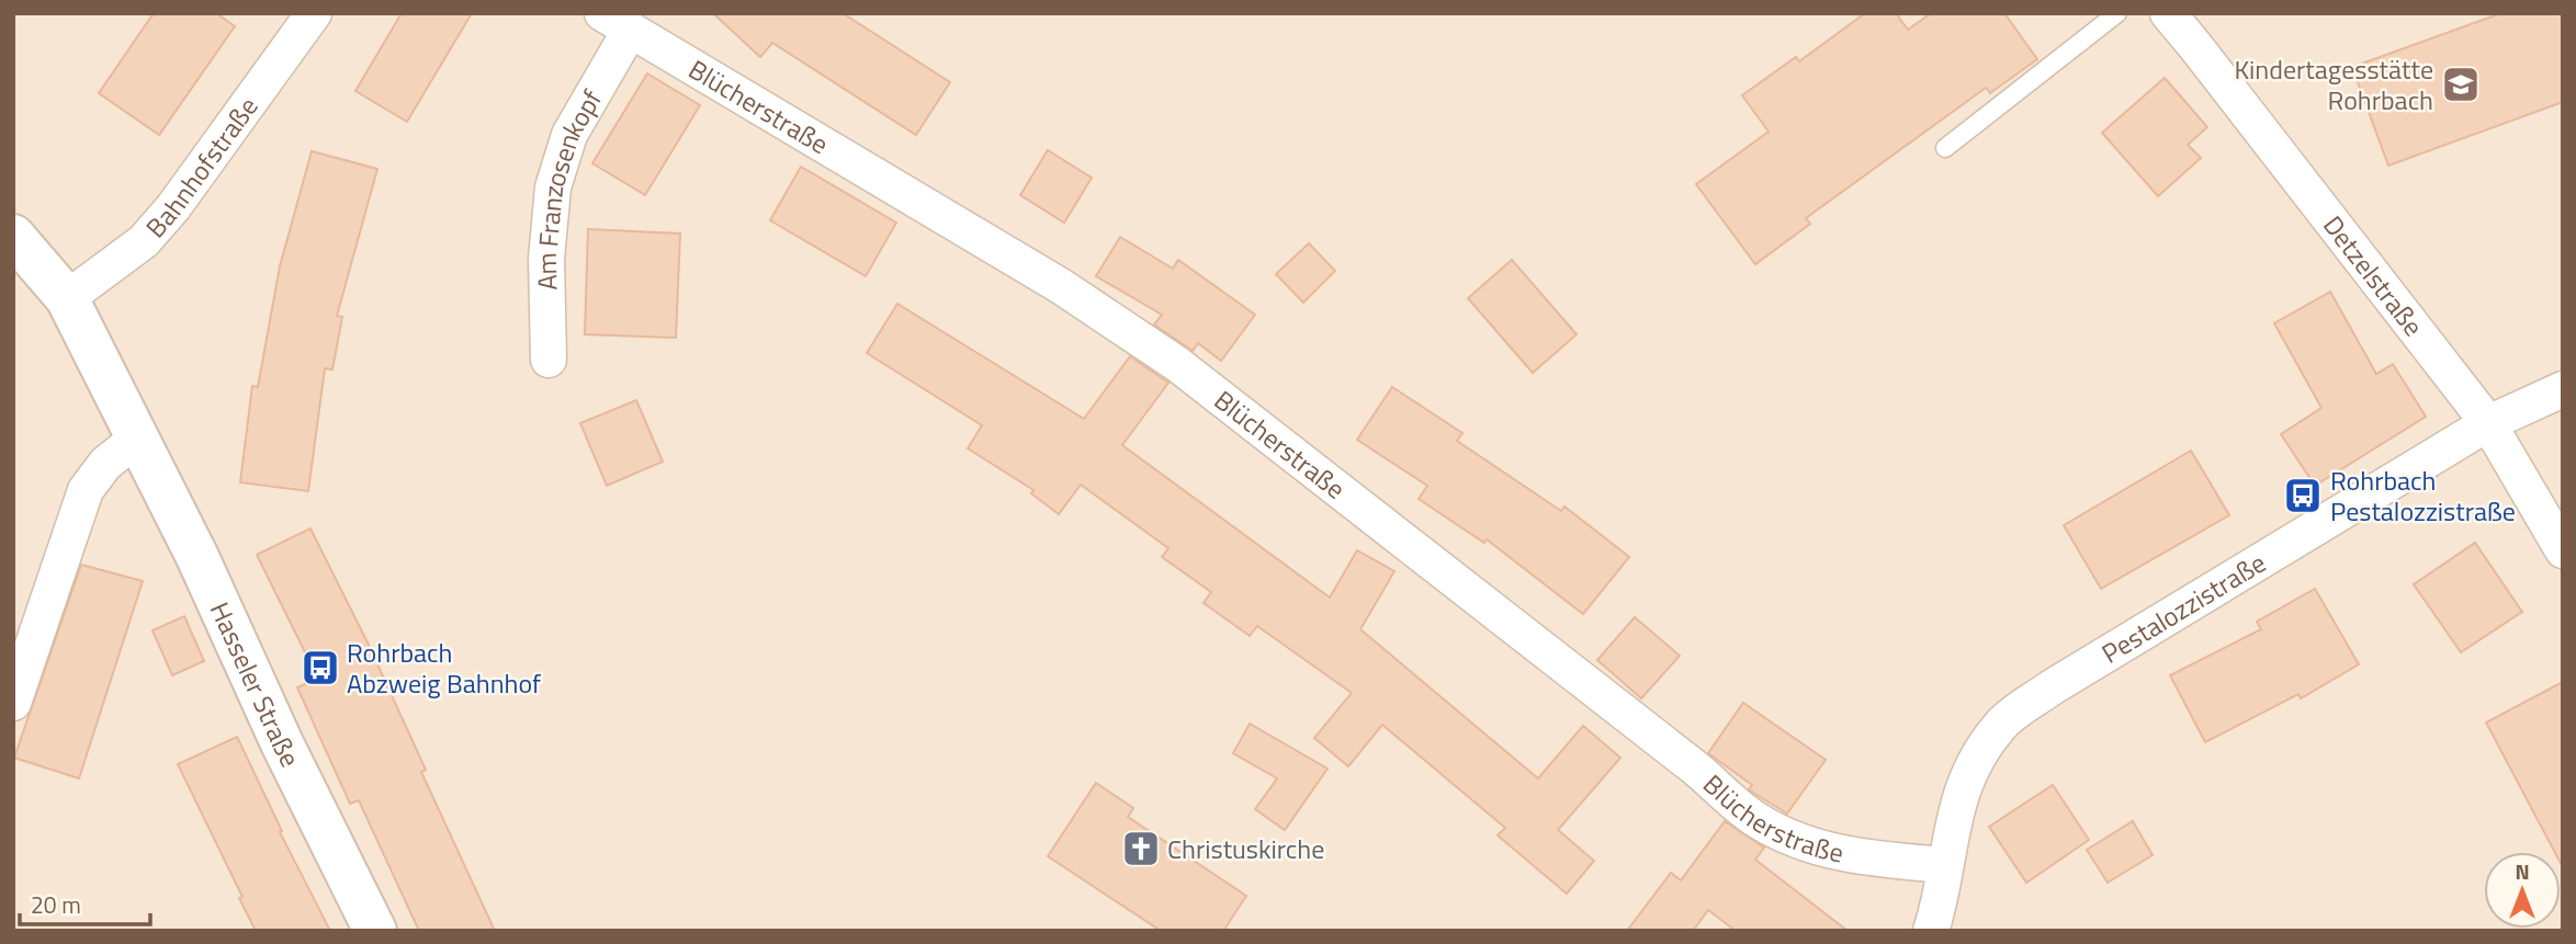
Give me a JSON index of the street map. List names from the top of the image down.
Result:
{
  "streets": {
    "street": [
      "Blücherstraße",
      "Bahnhofstraße",
      "Am Franzosenkopf",
      "Detzelstraße",
      "Pestalozzistraße",
      "Hasseler Straße"
    ]
  },
  "crossings": [
    ["Blücherstraße", "Am Franzosenkopf"],
    ["Blücherstraße", "Pestalozzistraße"],
    ["Bahnhofstraße", "Hasseler Straße"],
    ["Detzelstraße", "Pestalozzistraße"]
  ],
  "places": {
    "school or university": ["Kindertagesstätte Rohrbach"],
    "bus stop": ["Rohrbach Pestalozzistraße", "Rohrbach Abzweig Bahnhof"],
    "church": ["Christuskirche"]
  },
  "scale_bar": "20 m",
  "north": "top"
}
